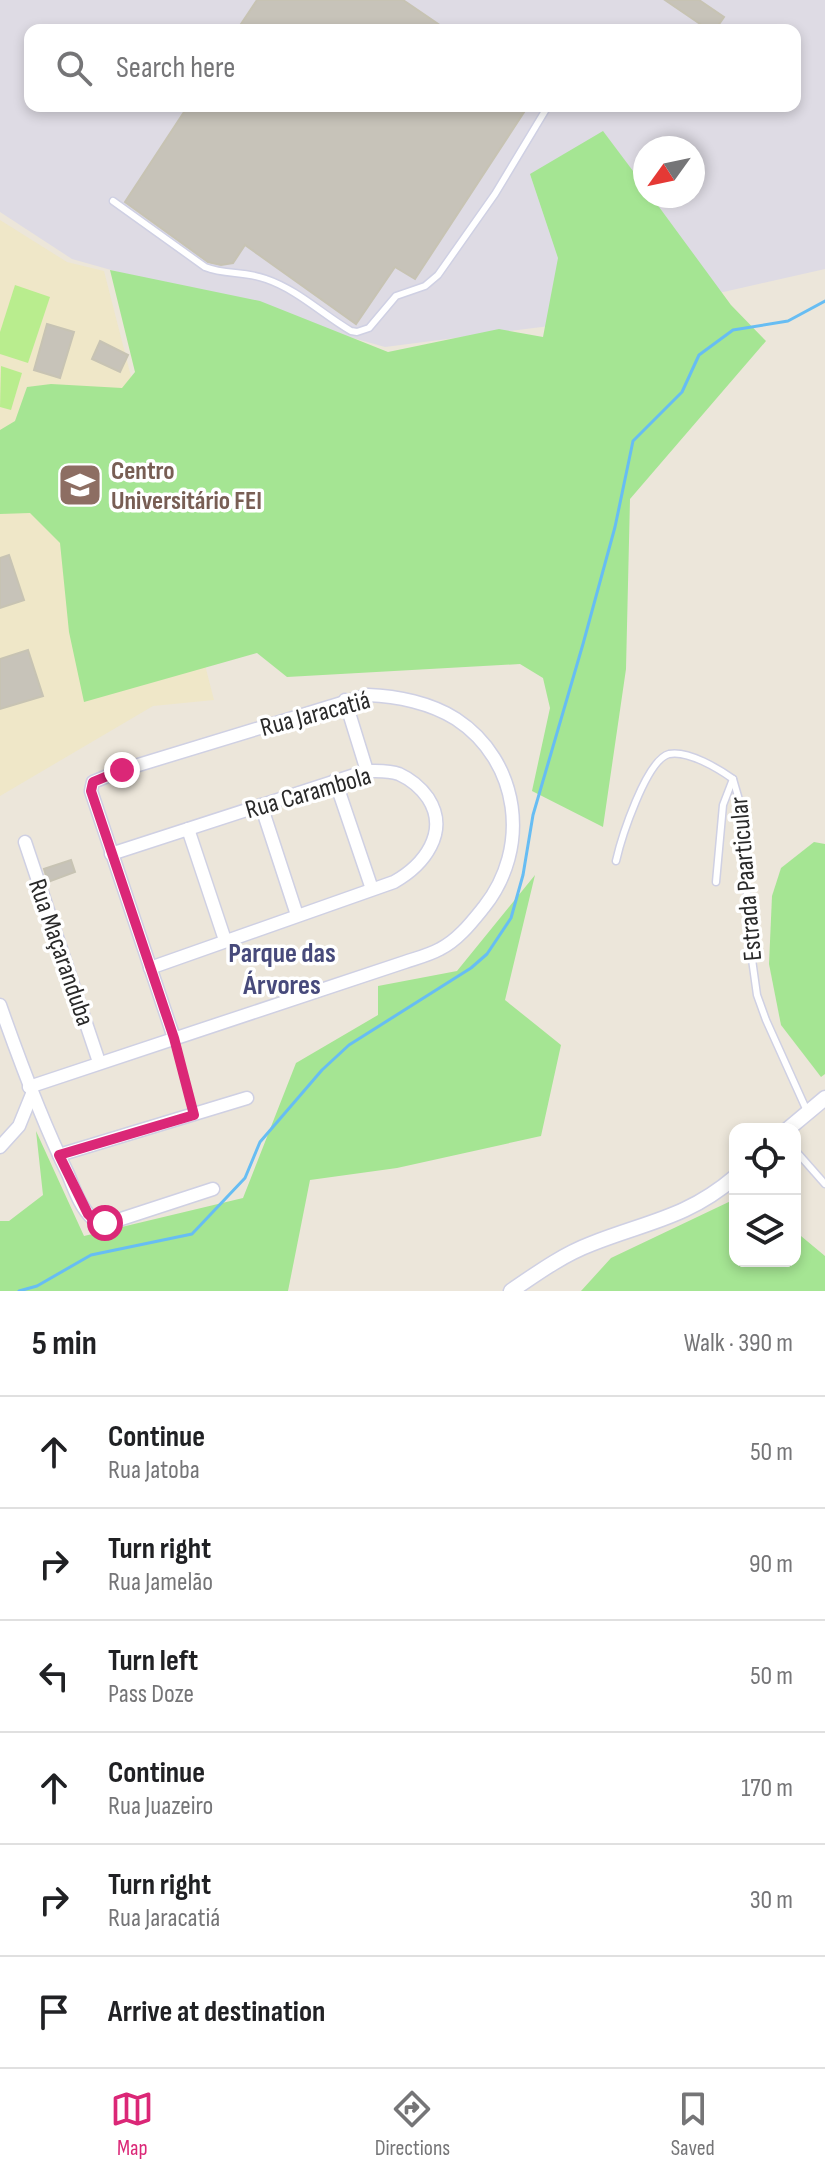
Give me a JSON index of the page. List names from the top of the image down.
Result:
{
  "streets": {
    "street": ["Rua Jaracatiá", "Rua Carambola", "Rua Maçaranduba"],
    "lane": ["Estrada Paarticular"]
  },
  "crossings": [
    ["Rua Jaracatiá", "Rua Carambola"],
    ["Rua Jaracatiá", "Rua Maçaranduba"]
  ],
  "districts": ["Parque das Árvores"],
  "places": {
    "school or university": ["Centro Universitário FEI"]
  },
  "north": "bottom left",
  "page": {
    "search": "Search here",
    "heading": ["5 min", "Walk · 390 m"],
    "list": [
      ["Continue", "Rua Jatoba", "50 m"],
      ["Turn right", "Rua Jamelão", "90 m"],
      ["Turn left", "Pass Doze", "50 m"],
      ["Continue", "Rua Juazeiro", "170 m"],
      ["Turn right", "Rua Jaracatiá", "30 m"],
      "Arrive at destination"
    ],
    "nav": ["Map", "Directions", "Saved"]
  }
}
